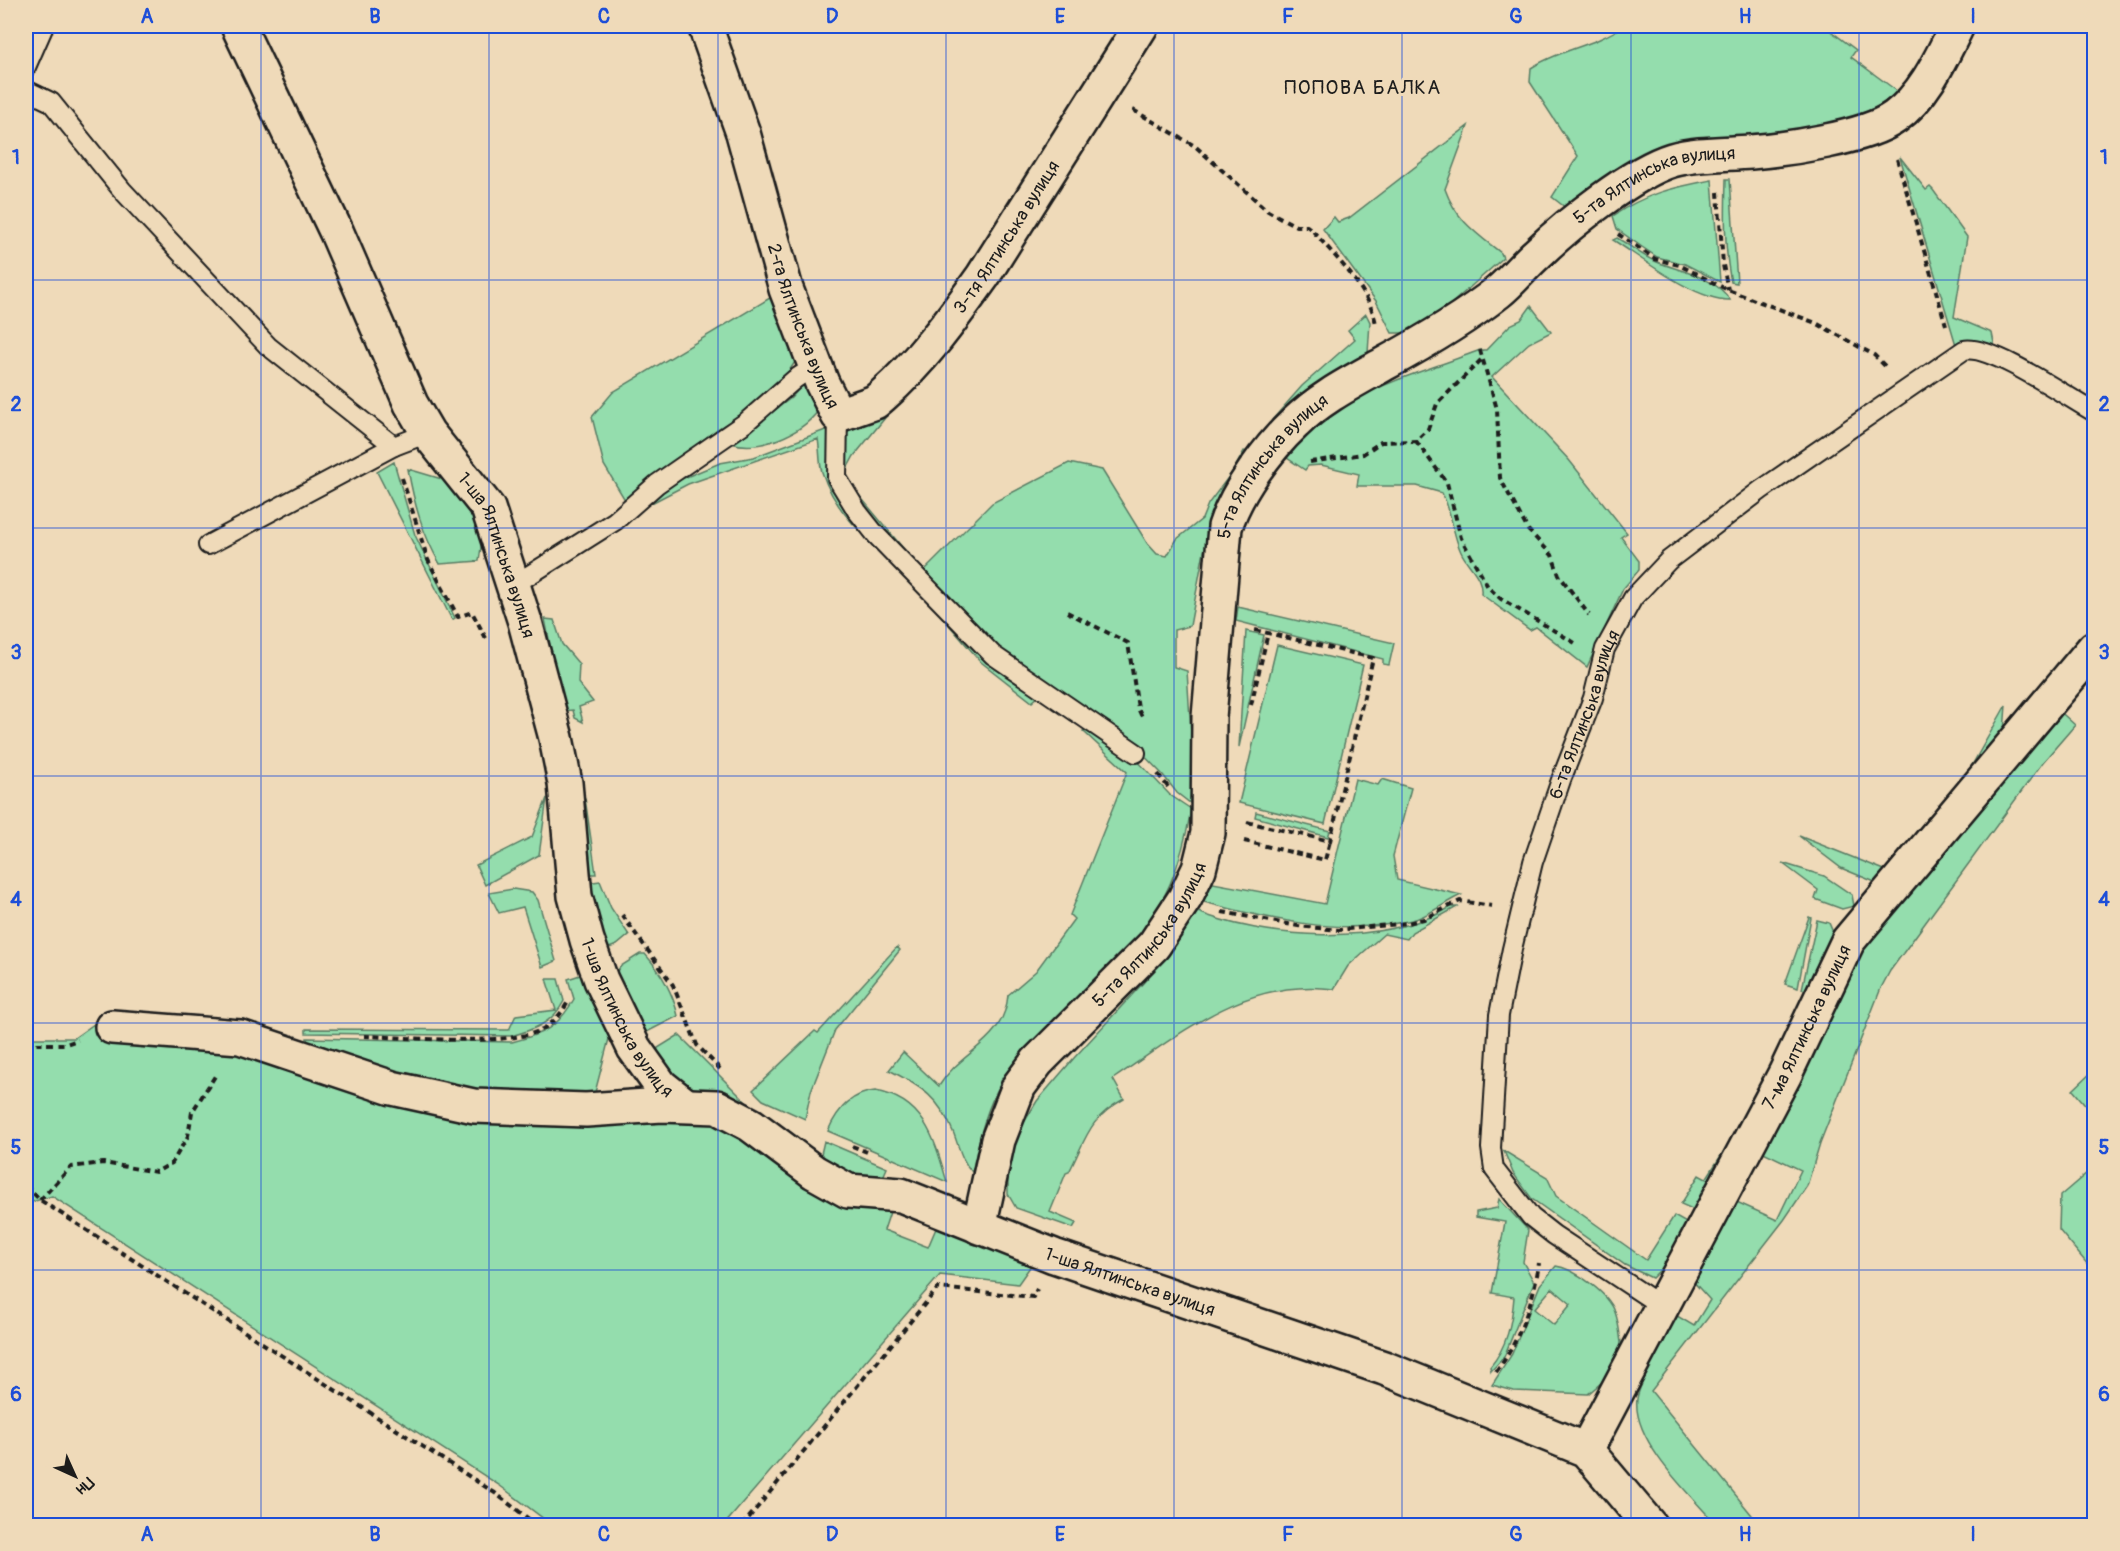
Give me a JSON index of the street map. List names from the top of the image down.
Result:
{
  "streets": {
    "street": [
      "5-та Ялтинська вулиця",
      "3-тя Ялтинська вулиця",
      "2-га Ялтинська вулиця",
      "1-ша Ялтинська вулиця",
      "7-ма Ялтинська вулиця"
    ],
    "lane": ["6-та Ялтинська вулиця"]
  },
  "crossings": [
    ["5-та Ялтинська вулиця", "1-ша Ялтинська вулиця"],
    ["3-тя Ялтинська вулиця", "2-га Ялтинська вулиця"],
    ["1-ша Ялтинська вулиця", "7-ма Ялтинська вулиця"],
    ["6-та Ялтинська вулиця", "7-ма Ялтинська вулиця"]
  ],
  "districts": ["ПОПОВА БАЛКА"],
  "north": "bottom right",
  "grid": {
    "columns": [
      "A",
      "B",
      "C",
      "D",
      "E",
      "F",
      "G",
      "H",
      "I"
    ],
    "rows": [
      "1",
      "2",
      "3",
      "4",
      "5",
      "6"
    ]
  }
}
